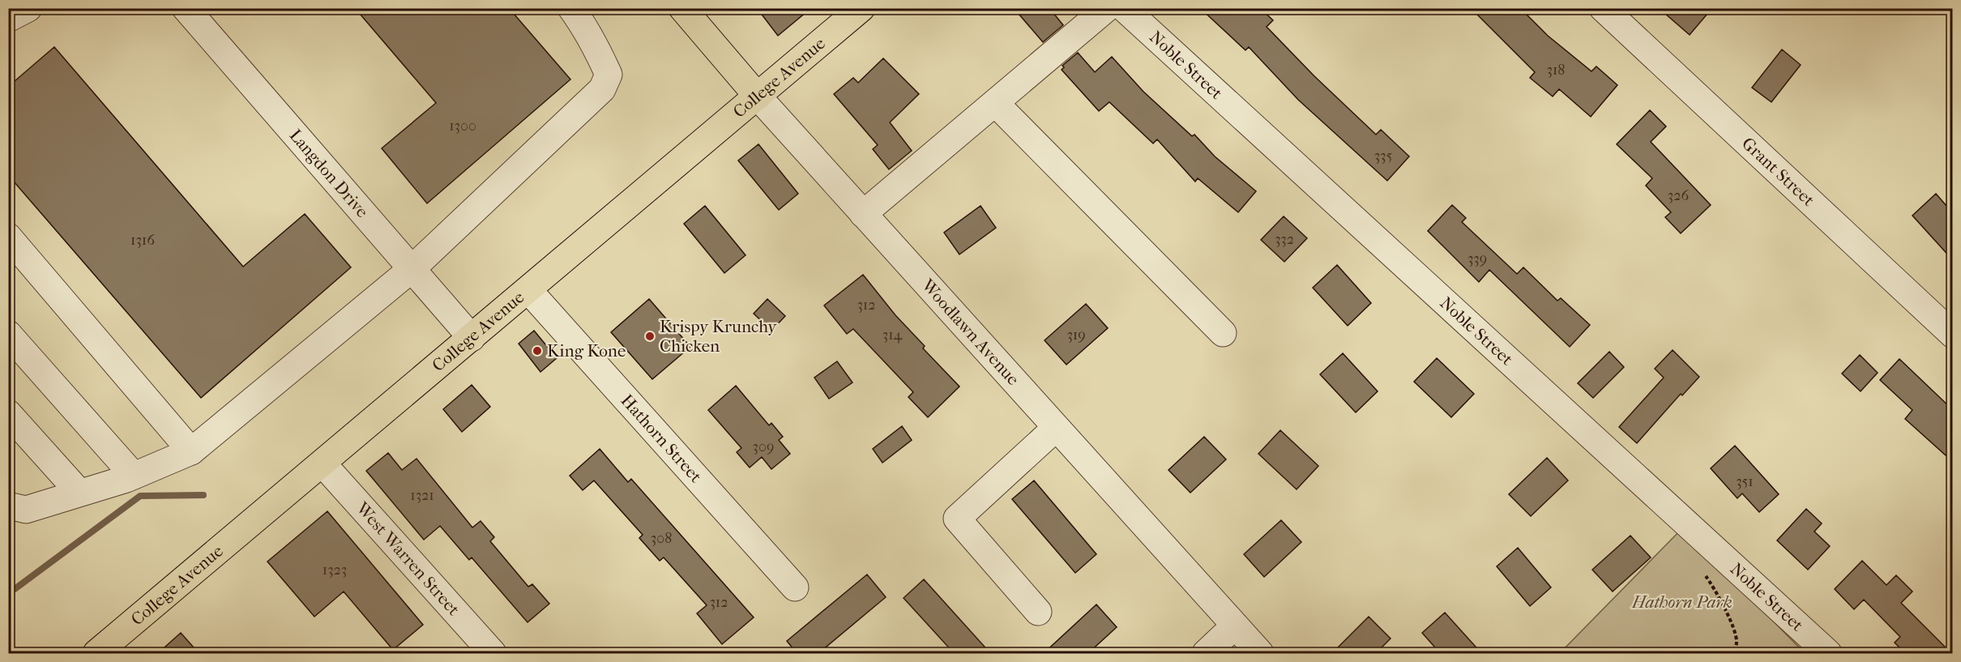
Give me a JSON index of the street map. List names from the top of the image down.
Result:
{
  "streets": {
    "main road": ["College Avenue", "Woodlawn Avenue"],
    "street": [
      "Noble Street",
      "Grant Street",
      "Langdon Drive",
      "Hathorn Street",
      "West Warren Street"
    ]
  },
  "crossings": [
    ["College Avenue", "Langdon Drive"],
    ["College Avenue", "Woodlawn Avenue"],
    ["College Avenue", "Hathorn Street"],
    ["College Avenue", "West Warren Street"]
  ],
  "parks": ["Hathorn Park"],
  "places": ["Krispy Krunchy Chicken", "King Kone"],
  "house_numbers": [
    "318",
    "1300",
    "335",
    "326",
    "332",
    "1316",
    "339",
    "312",
    "314",
    "319",
    "309",
    "351",
    "1321",
    "308",
    "1323",
    "312"
  ]
}
